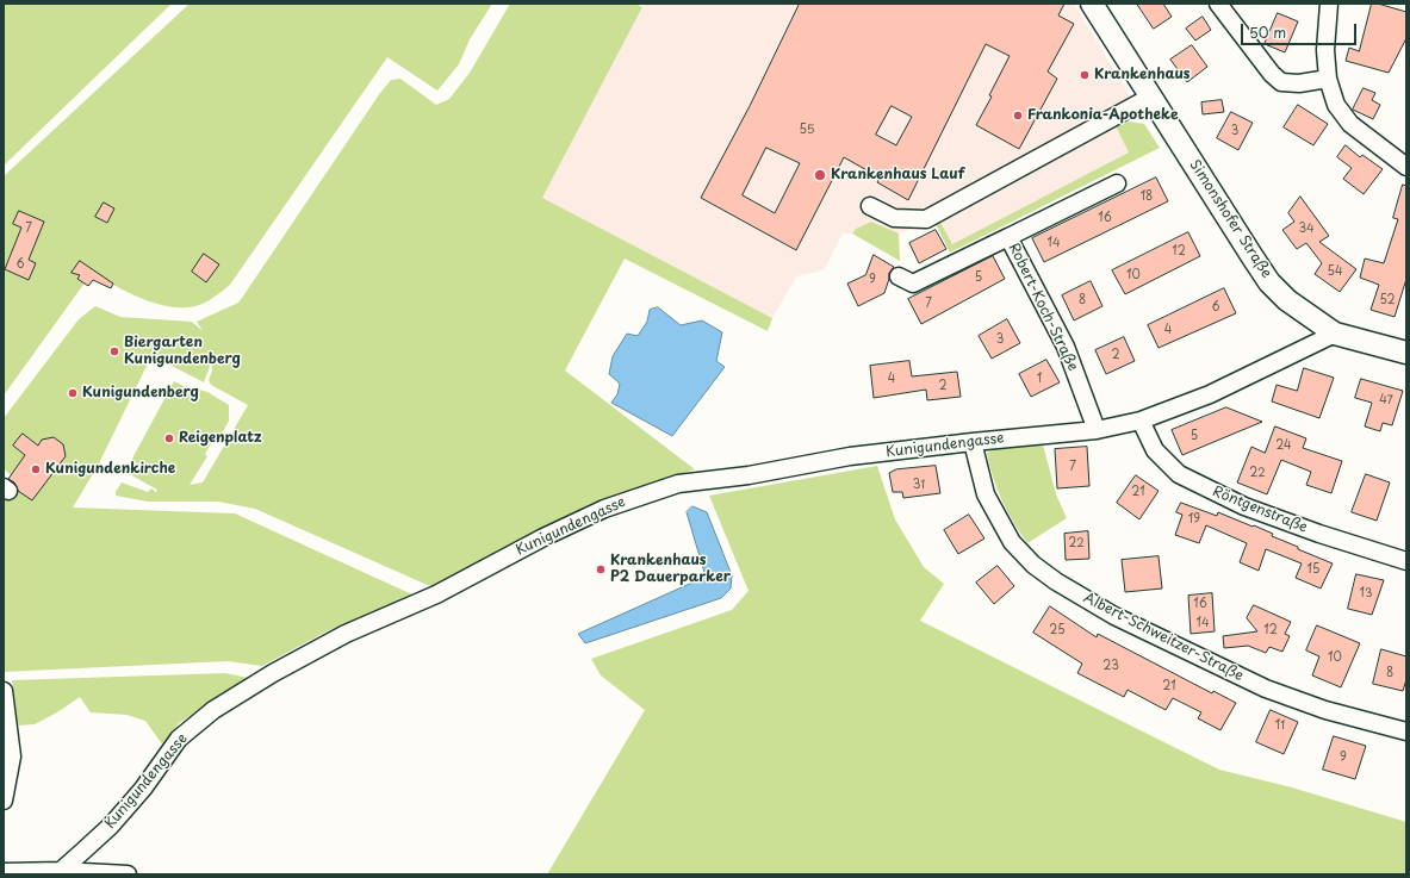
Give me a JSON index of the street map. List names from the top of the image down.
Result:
{
  "streets": {
    "street": [
      "Simonshofer Straße",
      "Robert-Koch-Straße",
      "Kunigundengasse",
      "Röntgenstraße",
      "Albert-Schweitzer-Straße"
    ]
  },
  "crossings": [
    ["Simonshofer Straße", "Kunigundengasse"],
    ["Robert-Koch-Straße", "Kunigundengasse"],
    ["Kunigundengasse", "Röntgenstraße"],
    ["Kunigundengasse", "Albert-Schweitzer-Straße"]
  ],
  "places": [
    "Krankenhaus",
    "Frankonia-Apotheke",
    "Krankenhaus Lauf",
    "Biergarten Kunigundenberg",
    "Kunigundenberg",
    "Reigenplatz",
    "Kunigundenkirche",
    "Krankenhaus P2 Dauerparker"
  ],
  "house_numbers": [
    "55",
    "3",
    "18",
    "16",
    "7",
    "34",
    "14",
    "12",
    "6",
    "54",
    "10",
    "5",
    "9",
    "8",
    "52",
    "7",
    "6",
    "4",
    "3",
    "2",
    "4",
    "1",
    "2",
    "47",
    "5",
    "24",
    "7",
    "22",
    "31",
    "21",
    "19",
    "22",
    "15",
    "13",
    "16",
    "14",
    "25",
    "12",
    "10",
    "23",
    "8",
    "21",
    "11",
    "9"
  ],
  "scale_bar": "50 m"
}
